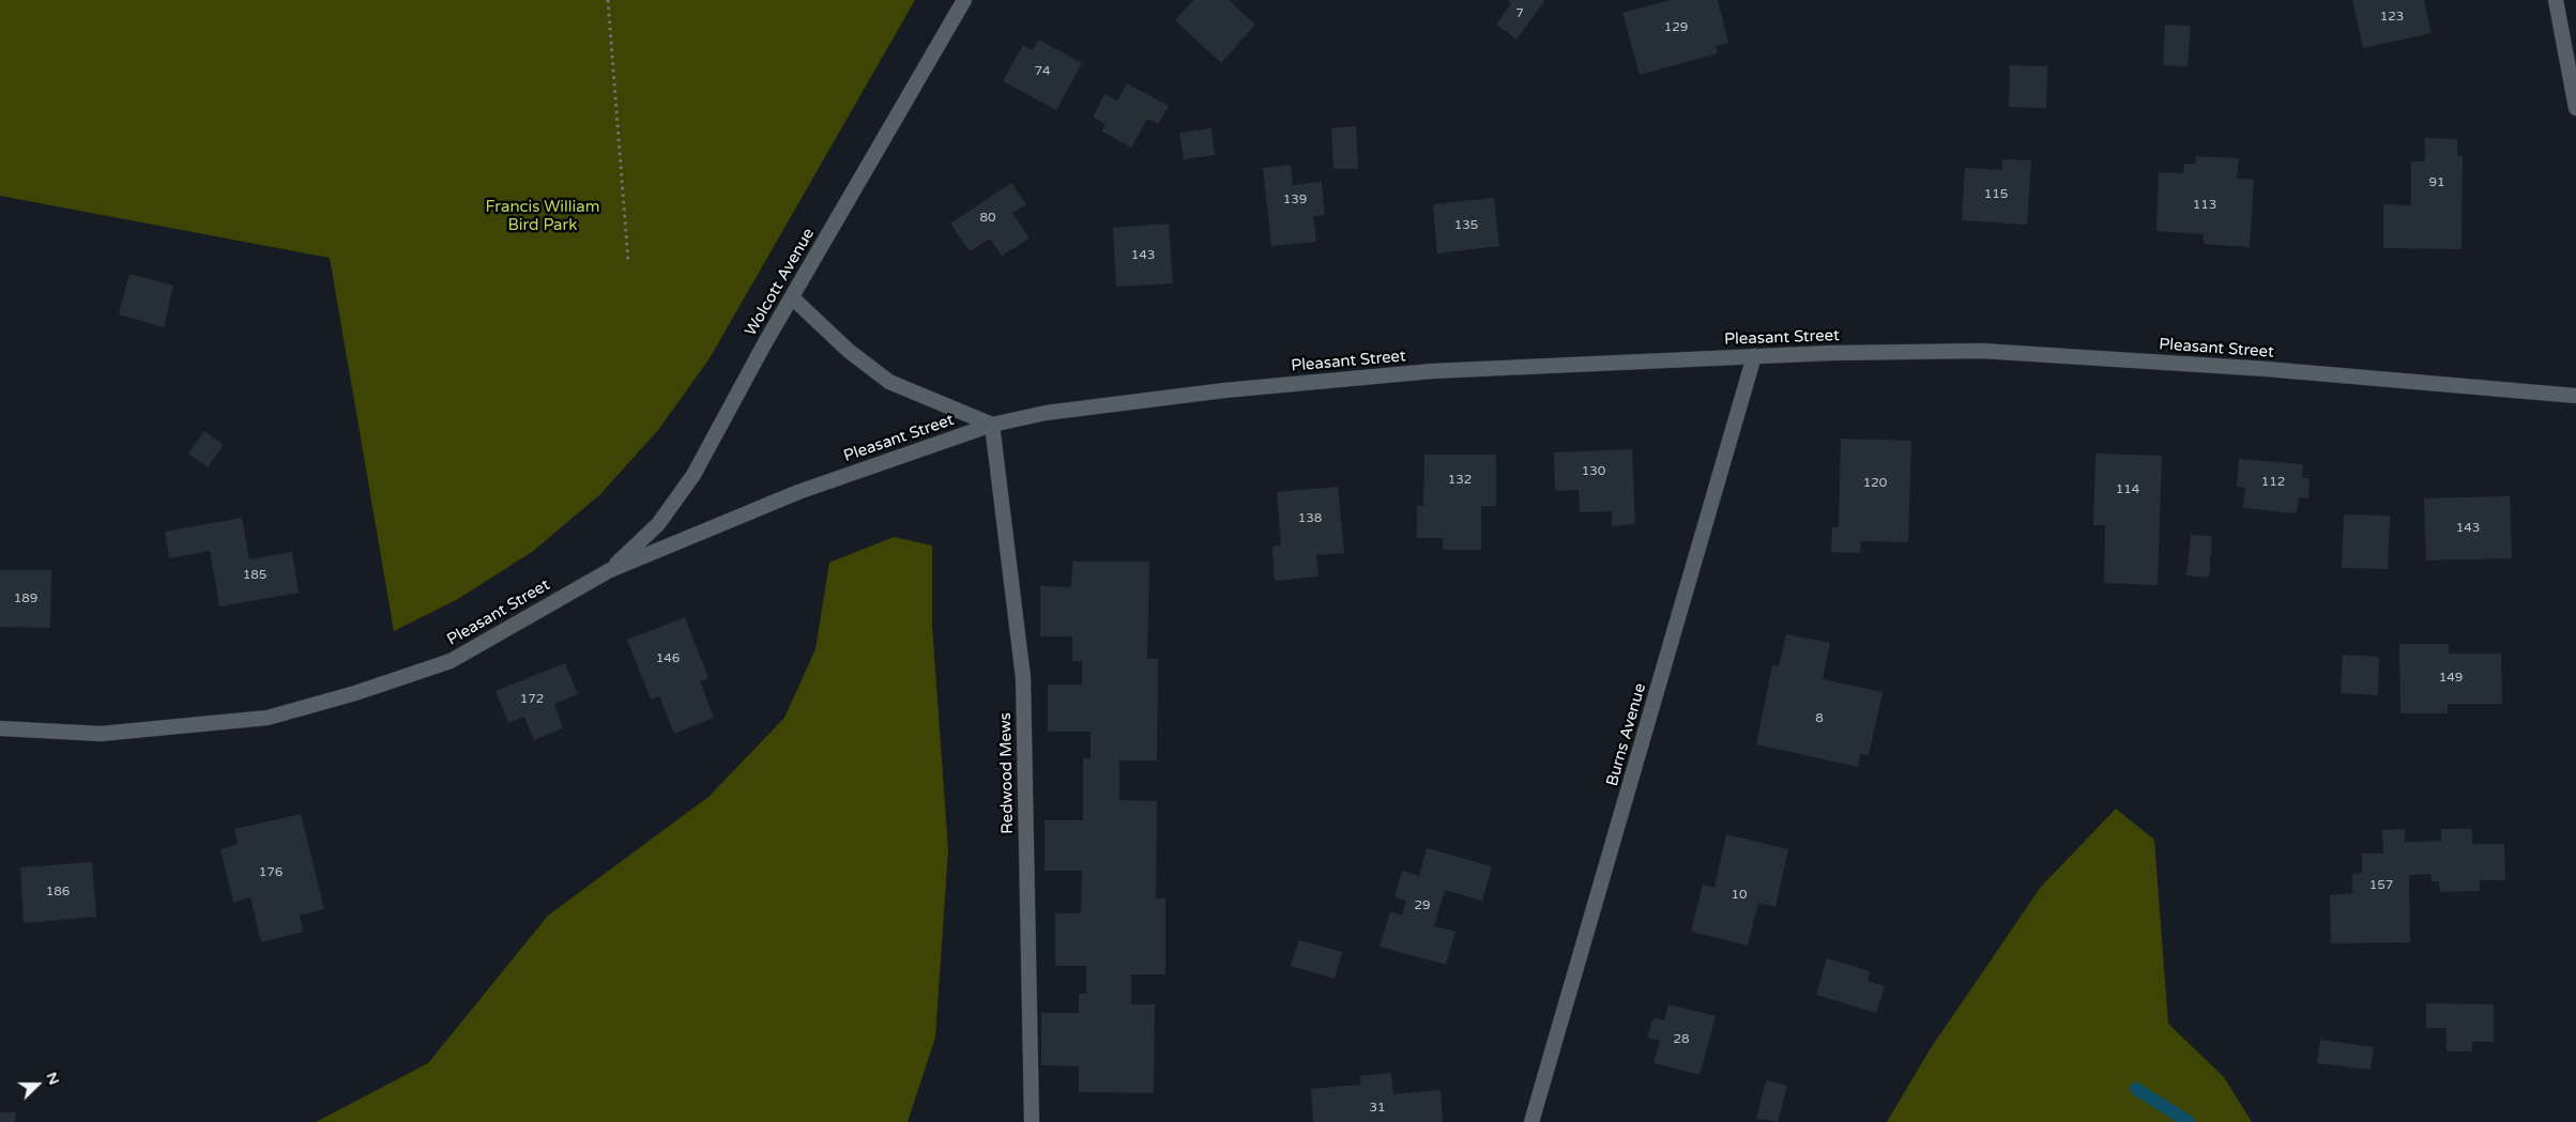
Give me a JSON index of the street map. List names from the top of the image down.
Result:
{
  "streets": {
    "street": [
      "Wolcott Avenue",
      "Pleasant Street",
      "Burns Avenue",
      "Redwood Mews"
    ]
  },
  "crossings": [
    ["Wolcott Avenue", "Pleasant Street"],
    ["Pleasant Street", "Burns Avenue"],
    ["Pleasant Street", "Redwood Mews"]
  ],
  "parks": ["Francis William Bird Park"],
  "house_numbers": [
    "7",
    "123",
    "129",
    "74",
    "91",
    "115",
    "139",
    "113",
    "80",
    "135",
    "143",
    "130",
    "132",
    "112",
    "120",
    "114",
    "138",
    "143",
    "185",
    "189",
    "146",
    "149",
    "172",
    "8",
    "176",
    "157",
    "186",
    "10",
    "29",
    "28",
    "31"
  ],
  "north": "right"
}
